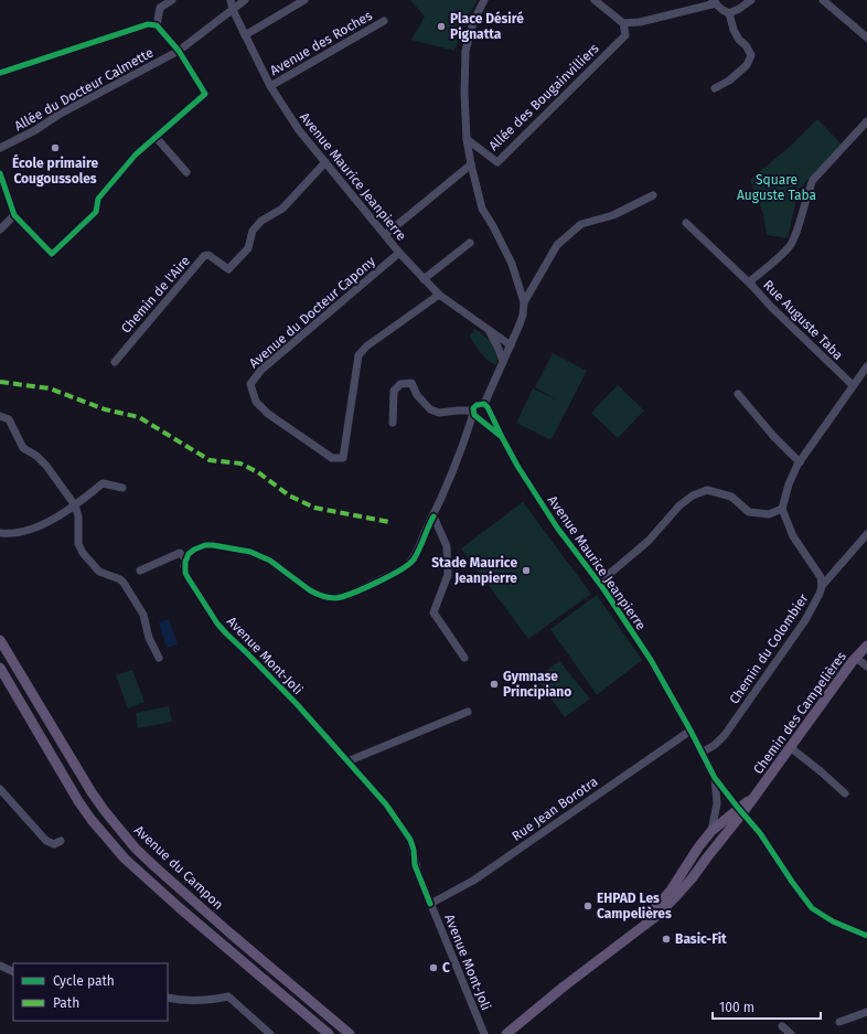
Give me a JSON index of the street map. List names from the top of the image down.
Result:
{
  "streets": {
    "main road": ["Chemin des Campelières", "Avenue du Campon"],
    "street": [
      "Avenue des Roches",
      "Allée du Docteur Calmette",
      "Allée des Bougainvilliers",
      "Avenue Maurice Jeanpierre",
      "Chemin de l'Aire",
      "Avenue du Docteur Capony",
      "Rue Auguste Taba",
      "Chemin du Colombier",
      "Avenue Mont-Joli",
      "Rue Jean Borotra"
    ]
  },
  "crossings": [
    ["Avenue des Roches", "Avenue Maurice Jeanpierre"],
    ["Allée du Docteur Calmette", "Avenue Maurice Jeanpierre"],
    ["Avenue Maurice Jeanpierre", "Chemin de l'Aire"],
    ["Avenue Maurice Jeanpierre", "Avenue du Docteur Capony"],
    ["Avenue Maurice Jeanpierre", "Chemin du Colombier"],
    ["Avenue Maurice Jeanpierre", "Chemin des Campelières"],
    ["Avenue Maurice Jeanpierre", "Rue Jean Borotra"],
    ["Avenue Mont-Joli", "Rue Jean Borotra"]
  ],
  "parks": ["Square Auguste Taba"],
  "places": [
    "Place Désiré Pignatta",
    "École primaire Cougoussoles",
    "Stade Maurice Jeanpierre",
    "Gymnase Principiano",
    "EHPAD Les Campelières",
    "Basic-Fit",
    "C"
  ],
  "legend": ["Cycle path", "Path"],
  "scale_bar": "100 m"
}
